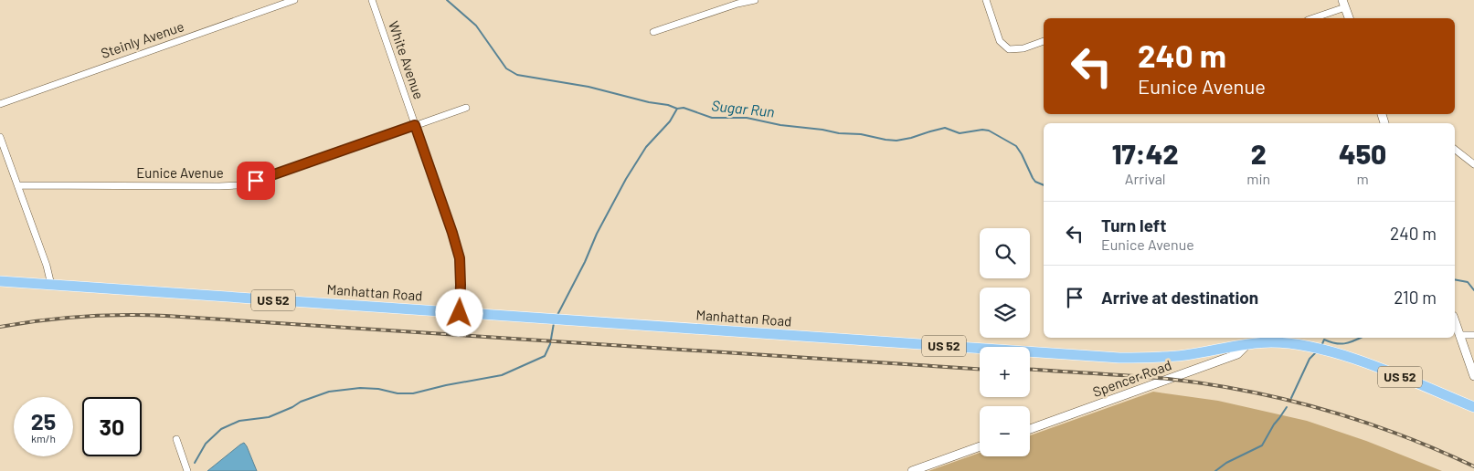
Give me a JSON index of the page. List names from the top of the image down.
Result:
{
  "streets": {
    "main road": ["Manhattan Road", "US 52"],
    "street": [
      "Steinly Avenue",
      "White Avenue",
      "Eunice Avenue",
      "Spencer Road"
    ]
  },
  "crossings": [
    ["White Avenue", "Eunice Avenue"],
    ["White Avenue", "Manhattan Road"],
    ["Manhattan Road", "Spencer Road"]
  ],
  "water": ["Sugar Run"],
  "page": {
    "turn": ["240 m", "Eunice Avenue"],
    "eta": [
      "17:42",
      "Arrival",
      "2",
      "min",
      "450",
      "m"
    ],
    "list": [
      {
        "name": "Turn left",
        "note": "Eunice Avenue",
        "value": "240 m"
      },
      {
        "name": "Arrive at destination",
        "value": "210 m"
      }
    ],
    "map_buttons": ["+", "−"],
    "speed": "25 km/h",
    "limit": "30"
  }
}
